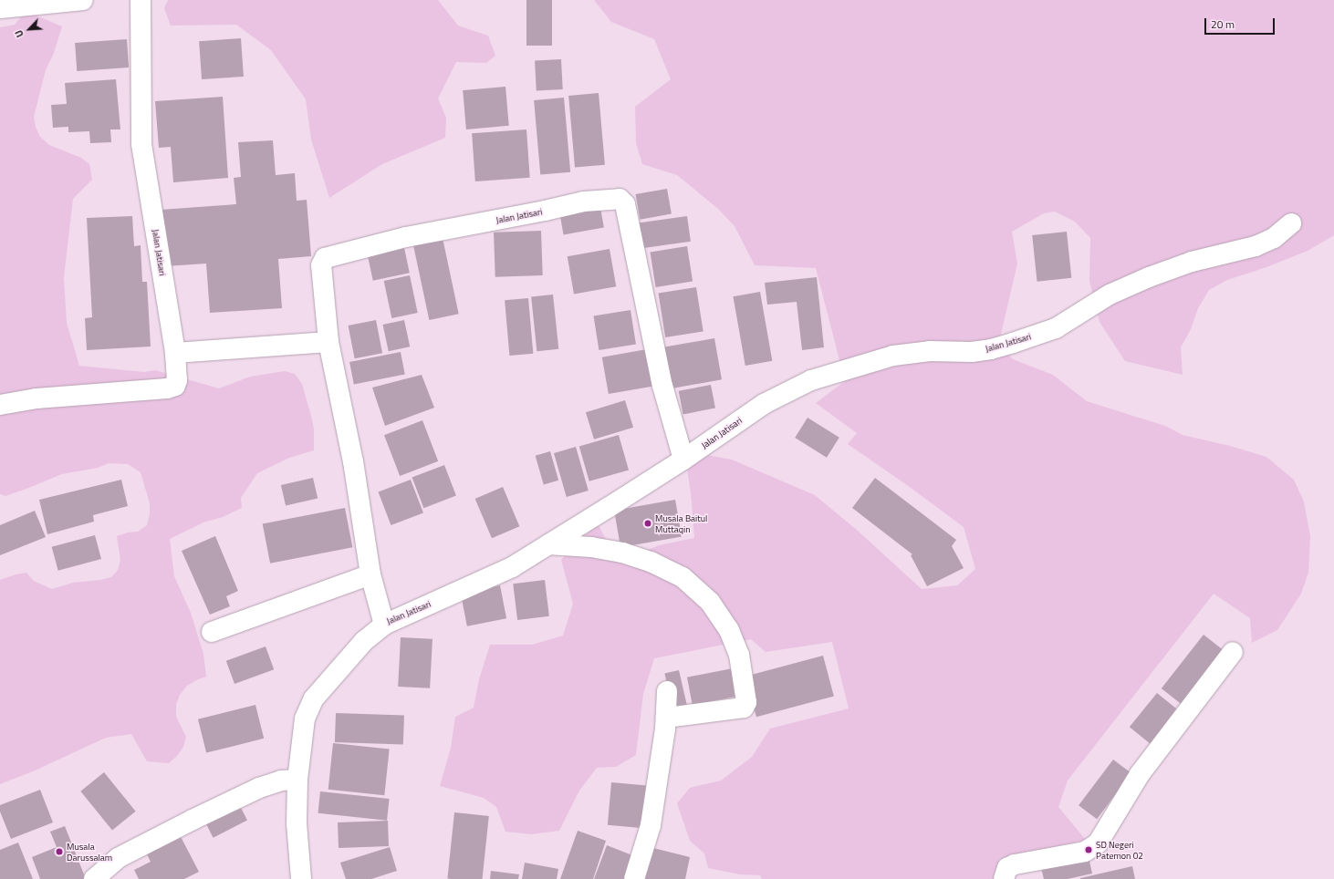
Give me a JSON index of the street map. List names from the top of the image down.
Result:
{
  "streets": {
    "street": ["Jalan Jatisari"]
  },
  "places": ["Musala Baitul Muttaqin", "SD Negeri Patemon 02", "Musala Darussalam"],
  "scale_bar": "20 m",
  "north": "bottom left"
}
